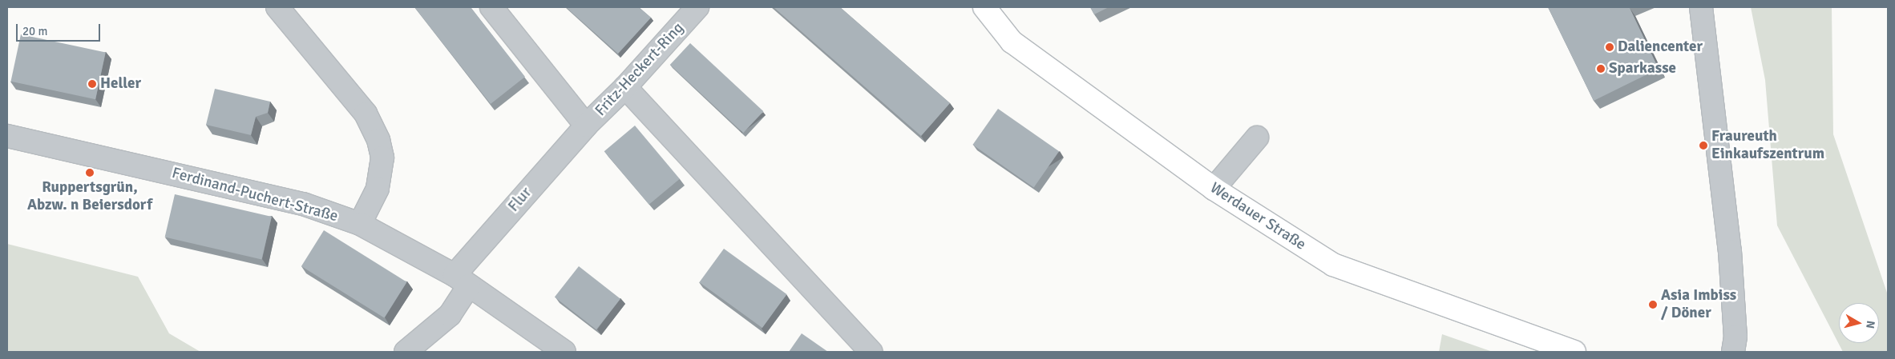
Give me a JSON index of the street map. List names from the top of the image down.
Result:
{
  "streets": {
    "main road": ["Werdauer Straße"],
    "street": ["Fritz-Heckert-Ring", "Ferdinand-Puchert-Straße", "Flur"]
  },
  "crossings": [
    ["Fritz-Heckert-Ring", "Flur"],
    ["Ferdinand-Puchert-Straße", "Flur"]
  ],
  "places": [
    "Daliencenter",
    "Sparkasse",
    "Heller",
    "Fraureuth Einkaufszentrum",
    "Ruppertsgrün, Abzw. n Beiersdorf",
    "Asia Imbiss / Döner"
  ],
  "scale_bar": "20 m",
  "north": "right"
}
